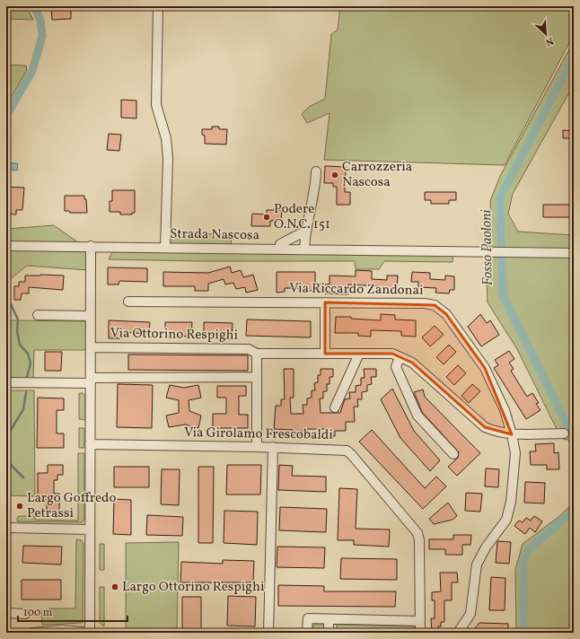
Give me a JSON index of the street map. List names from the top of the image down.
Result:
{
  "streets": {
    "street": [
      "Strada Nascosa",
      "Via Riccardo Zandonai",
      "Via Ottorino Respighi",
      "Via Girolamo Frescobaldi"
    ]
  },
  "crossings": [
    ["Strada Nascosa", "Via Ottorino Respighi"],
    ["Via Riccardo Zandonai", "Via Ottorino Respighi"],
    ["Via Ottorino Respighi", "Via Girolamo Frescobaldi"]
  ],
  "water": ["Fosso Paoloni"],
  "places": [
    "Carrozzeria Nascosa",
    "Podere O.N.C. 151",
    "Largo Goffredo Petrassi",
    "Largo Ottorino Respighi"
  ],
  "scale_bar": "100 m",
  "north": "bottom right"
}
